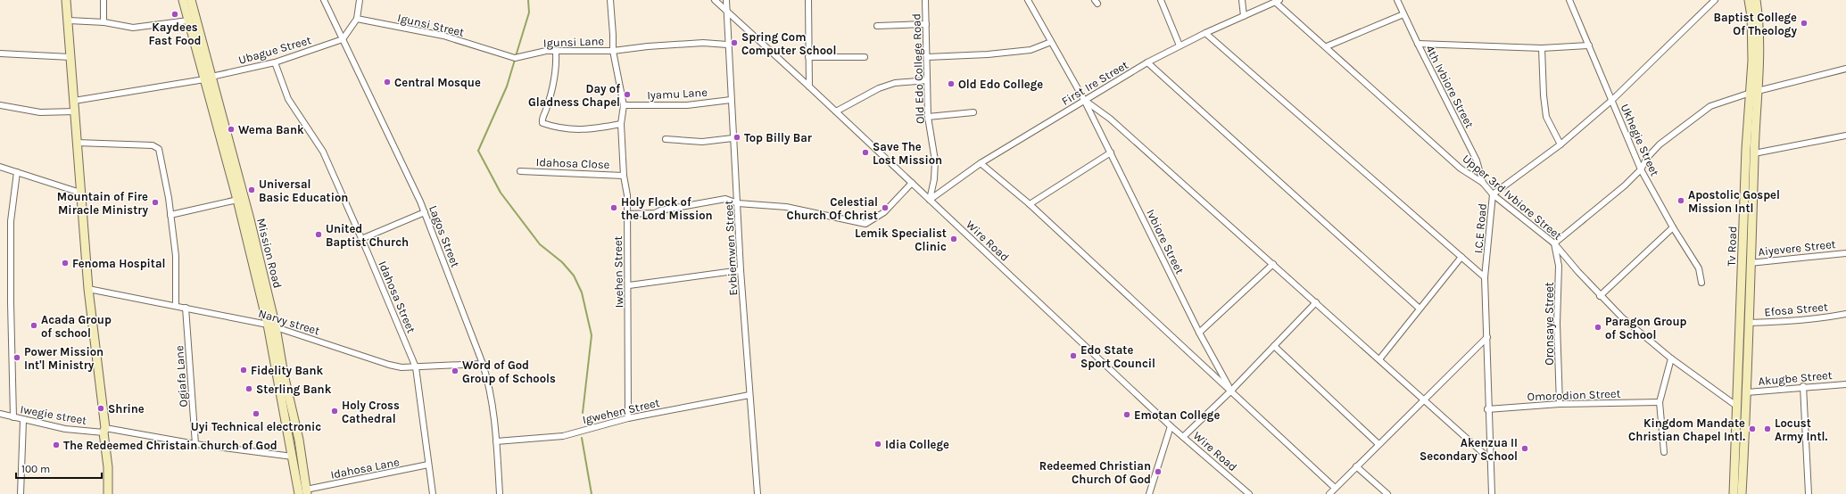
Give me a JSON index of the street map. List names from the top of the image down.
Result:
{
  "streets": {
    "street": [
      "Igunsi Street",
      "Igunsi Lane",
      "Ubague Street",
      "Old Edo College Road",
      "First Ire Street",
      "4th Ivbiore Street",
      "Iyamu Lane",
      "Ukhegie Street",
      "Idahosa Close",
      "Upper 3rd Ivbiore Street",
      "I.C.E Road",
      "Lagos Street",
      "Wire Road",
      "Ivbiore Street",
      "Tv Road",
      "Evbiemwen Street",
      "Aiyevere Street",
      "Mission Road",
      "Iwehen Street",
      "Idahosa Street",
      "Efosa Street",
      "Narvy street",
      "Oronsaye Street",
      "Ogiafa Lane",
      "Akugbe Street",
      "Omorodion Street",
      "Igwehen Street",
      "Iwegie street",
      "Idahosa Lane"
    ]
  },
  "crossings": [
    ["Igunsi Street", "Igunsi Lane"],
    ["Igunsi Lane", "Evbiemwen Street"],
    ["Igunsi Lane", "Iwehen Street"],
    ["Ubague Street", "Lagos Street"],
    ["Ubague Street", "Mission Road"],
    ["Ubague Street", "Idahosa Street"],
    ["Old Edo College Road", "First Ire Street"],
    ["Old Edo College Road", "Wire Road"],
    ["First Ire Street", "Upper 3rd Ivbiore Street"],
    ["First Ire Street", "Wire Road"],
    ["First Ire Street", "Ivbiore Street"],
    ["4th Ivbiore Street", "Upper 3rd Ivbiore Street"],
    ["Iyamu Lane", "Evbiemwen Street"],
    ["Iyamu Lane", "Iwehen Street"],
    ["Ukhegie Street", "I.C.E Road"],
    ["Idahosa Close", "Iwehen Street"],
    ["Upper 3rd Ivbiore Street", "I.C.E Road"],
    ["Upper 3rd Ivbiore Street", "Tv Road"],
    ["Upper 3rd Ivbiore Street", "Oronsaye Street"],
    ["I.C.E Road", "Omorodion Street"],
    ["Lagos Street", "Narvy street"],
    ["Lagos Street", "Igwehen Street"],
    ["Wire Road", "Evbiemwen Street"],
    ["Tv Road", "Aiyevere Street"],
    ["Tv Road", "Efosa Street"],
    ["Tv Road", "Akugbe Street"],
    ["Evbiemwen Street", "Igwehen Street"],
    ["Mission Road", "Narvy street"],
    ["Mission Road", "Iwegie street"],
    ["Mission Road", "Idahosa Lane"],
    ["Iwehen Street", "Igwehen Street"],
    ["Idahosa Street", "Narvy street"],
    ["Idahosa Street", "Idahosa Lane"],
    ["Narvy street", "Ogiafa Lane"],
    ["Oronsaye Street", "Omorodion Street"],
    ["Ogiafa Lane", "Iwegie street"]
  ],
  "places": [
    "Kaydees Fast Food",
    "Baptist College Of Theology",
    "Spring Com Computer School",
    "Central Mosque",
    "Old Edo College",
    "Day of Gladness Chapel",
    "Wema Bank",
    "Top Billy Bar",
    "Save The Lost Mission",
    "Universal Basic Education",
    "Apostolic Gospel Mission Intl",
    "Mountain of Fire Miracle Ministry",
    "Holy Flock of the Lord Mission",
    "Celestial Church Of Christ",
    "United Baptist Church",
    "Lemik Specialist Clinic",
    "Fenoma Hospital",
    "Acada Group of school",
    "Paragon Group of School",
    "Edo State Sport Council",
    "Power Mission Int'l Ministry",
    "Fidelity Bank",
    "Word of God Group of Schools",
    "Sterling Bank",
    "Shrine",
    "Holy Cross Cathedral",
    "Uyi Technical electronic",
    "Emotan College",
    "Kingdom Mandate Christian Chapel Intl.",
    "Locust Army Intl.",
    "Idia College",
    "The Redeemed Christain church of God",
    "Akenzua II Secondary School",
    "Redeemed Christian Church Of God"
  ],
  "scale_bar": "100 m"
}
